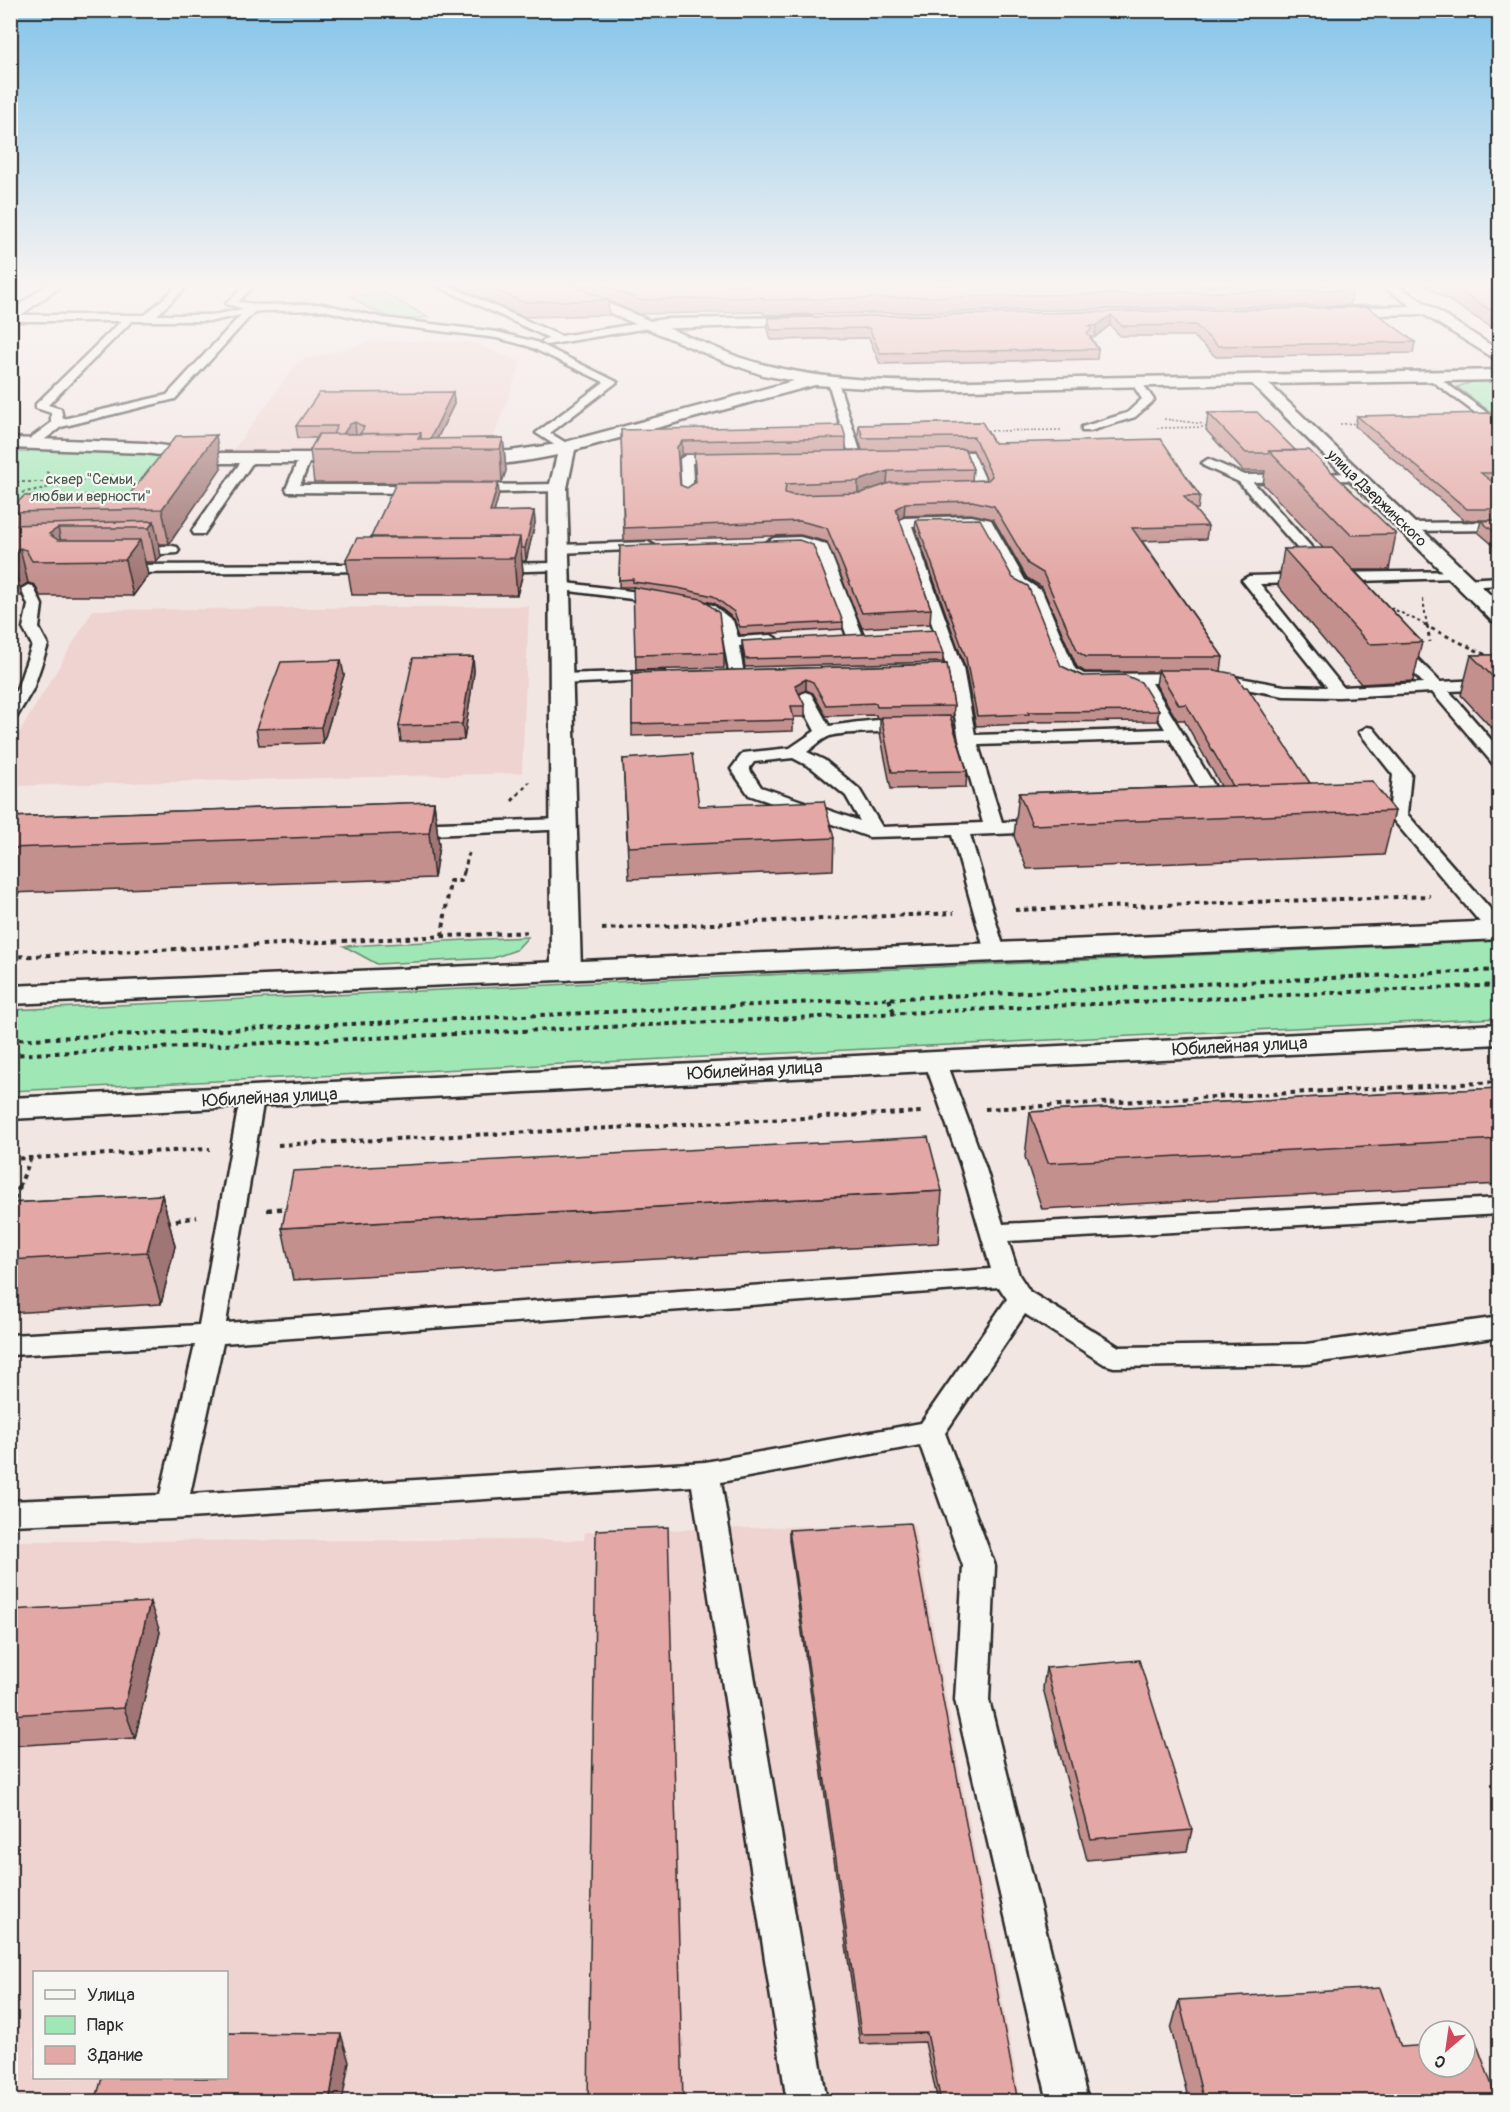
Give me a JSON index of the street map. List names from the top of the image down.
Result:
{
  "streets": {
    "main road": ["улица Дзержинского", "Юбилейная улица"]
  },
  "parks": ["сквер \"Семьи, любви и верности\""],
  "legend": ["Улица", "Парк", "Здание"],
  "north": "bottom left"
}
